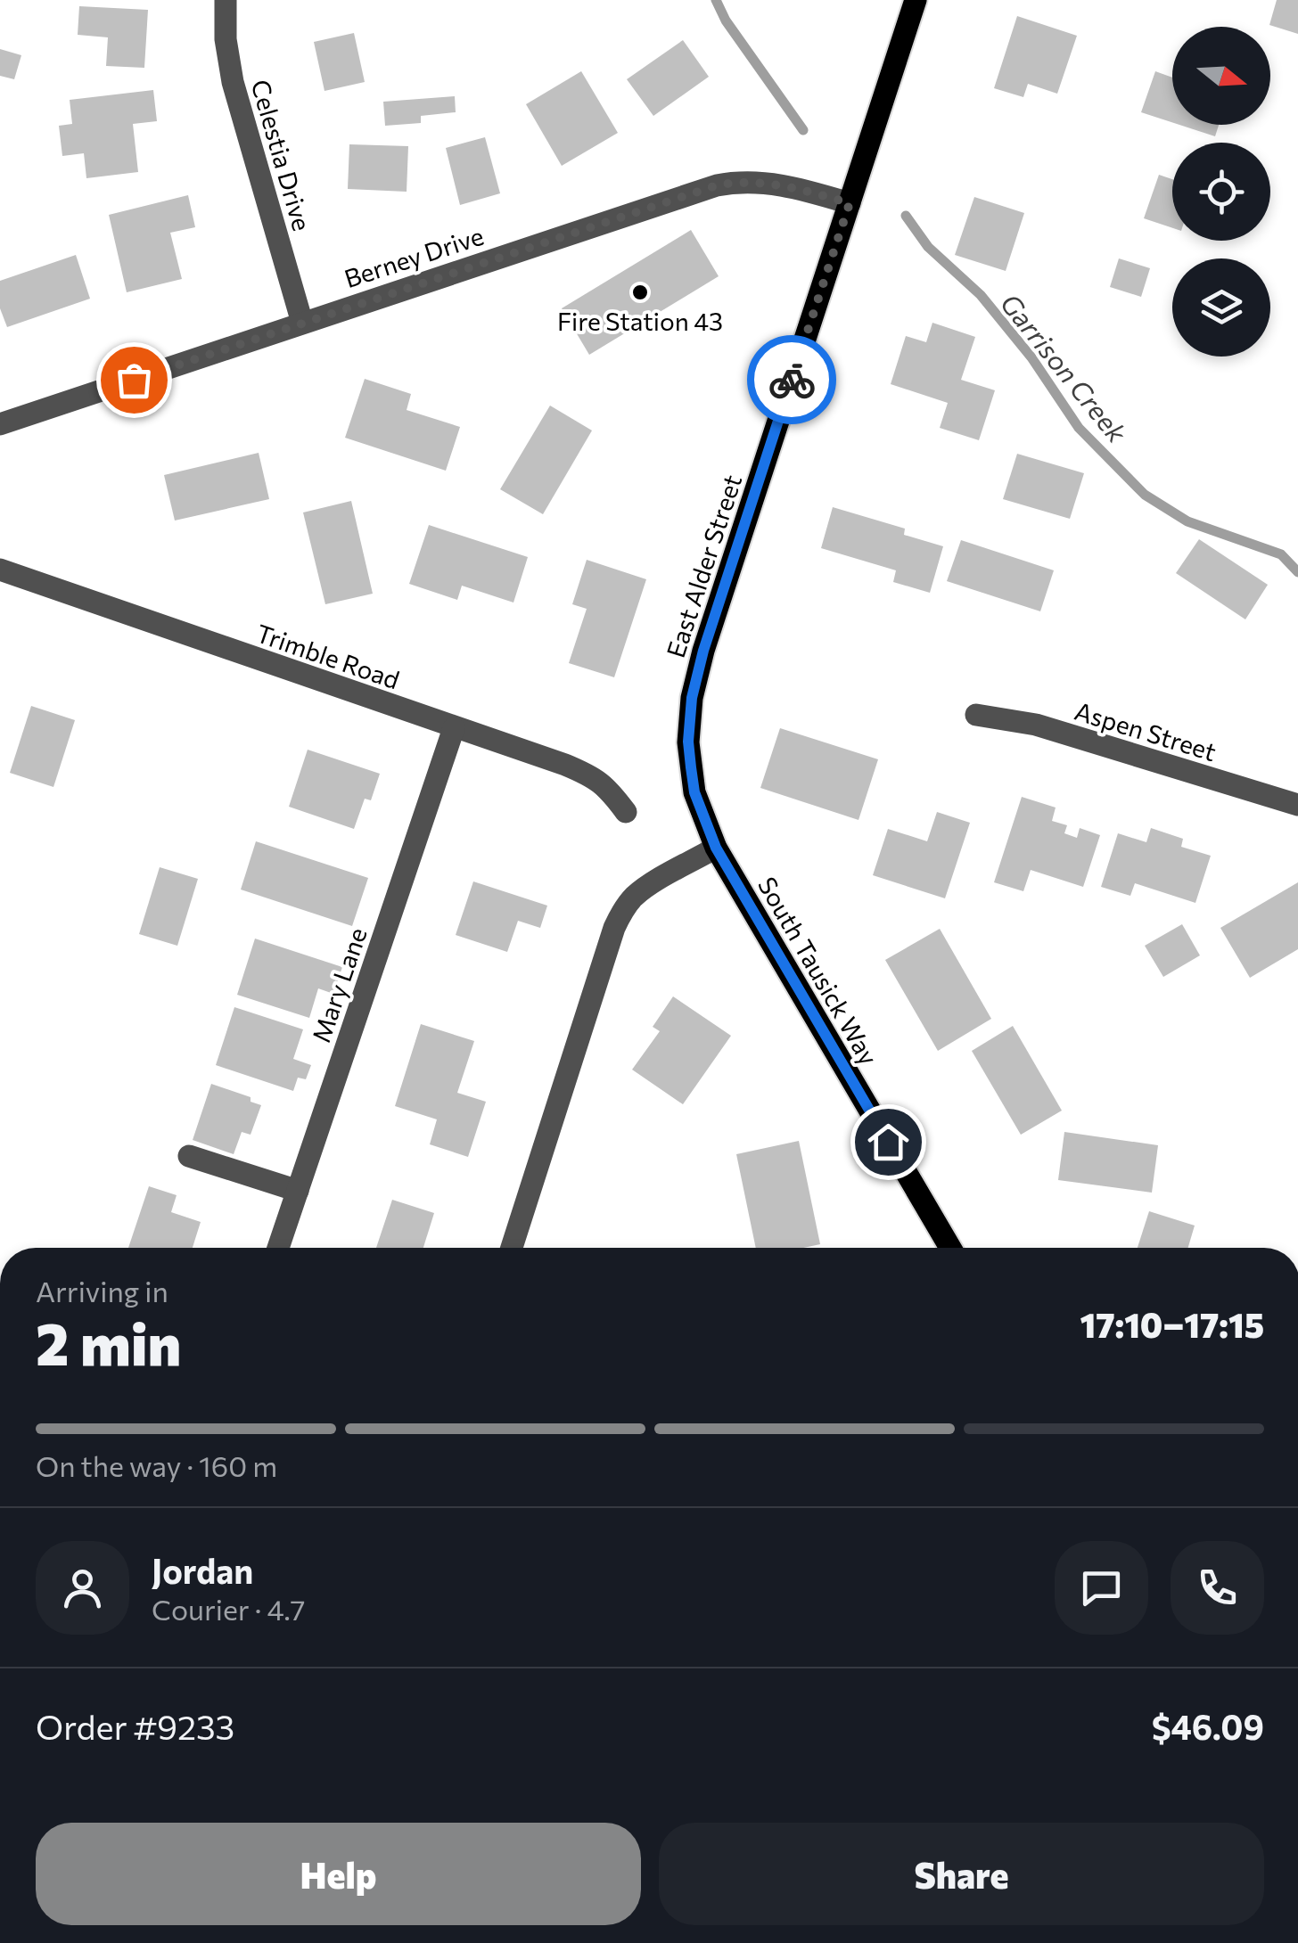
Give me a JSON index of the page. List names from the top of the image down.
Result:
{
  "streets": {
    "main road": ["East Alder Street", "South Tausick Way"],
    "street": [
      "Celestia Drive",
      "Berney Drive",
      "Trimble Road",
      "Aspen Street",
      "Mary Lane"
    ]
  },
  "crossings": [
    ["Celestia Drive", "Berney Drive"],
    ["Berney Drive", "East Alder Street"],
    ["East Alder Street", "South Tausick Way"],
    ["Trimble Road", "Mary Lane"]
  ],
  "water": ["Garrison Creek"],
  "places": ["Fire Station 43"],
  "north": "right",
  "page": {
    "heading": ["2 min", "Arriving in", "17:10–17:15"],
    "panel": [
      "Jordan",
      "Courier · 4.7",
      "Order #9233",
      "$46.09"
    ],
    "bar": "On the way · 160 m",
    "buttons": ["Help", "Share"]
  }
}
